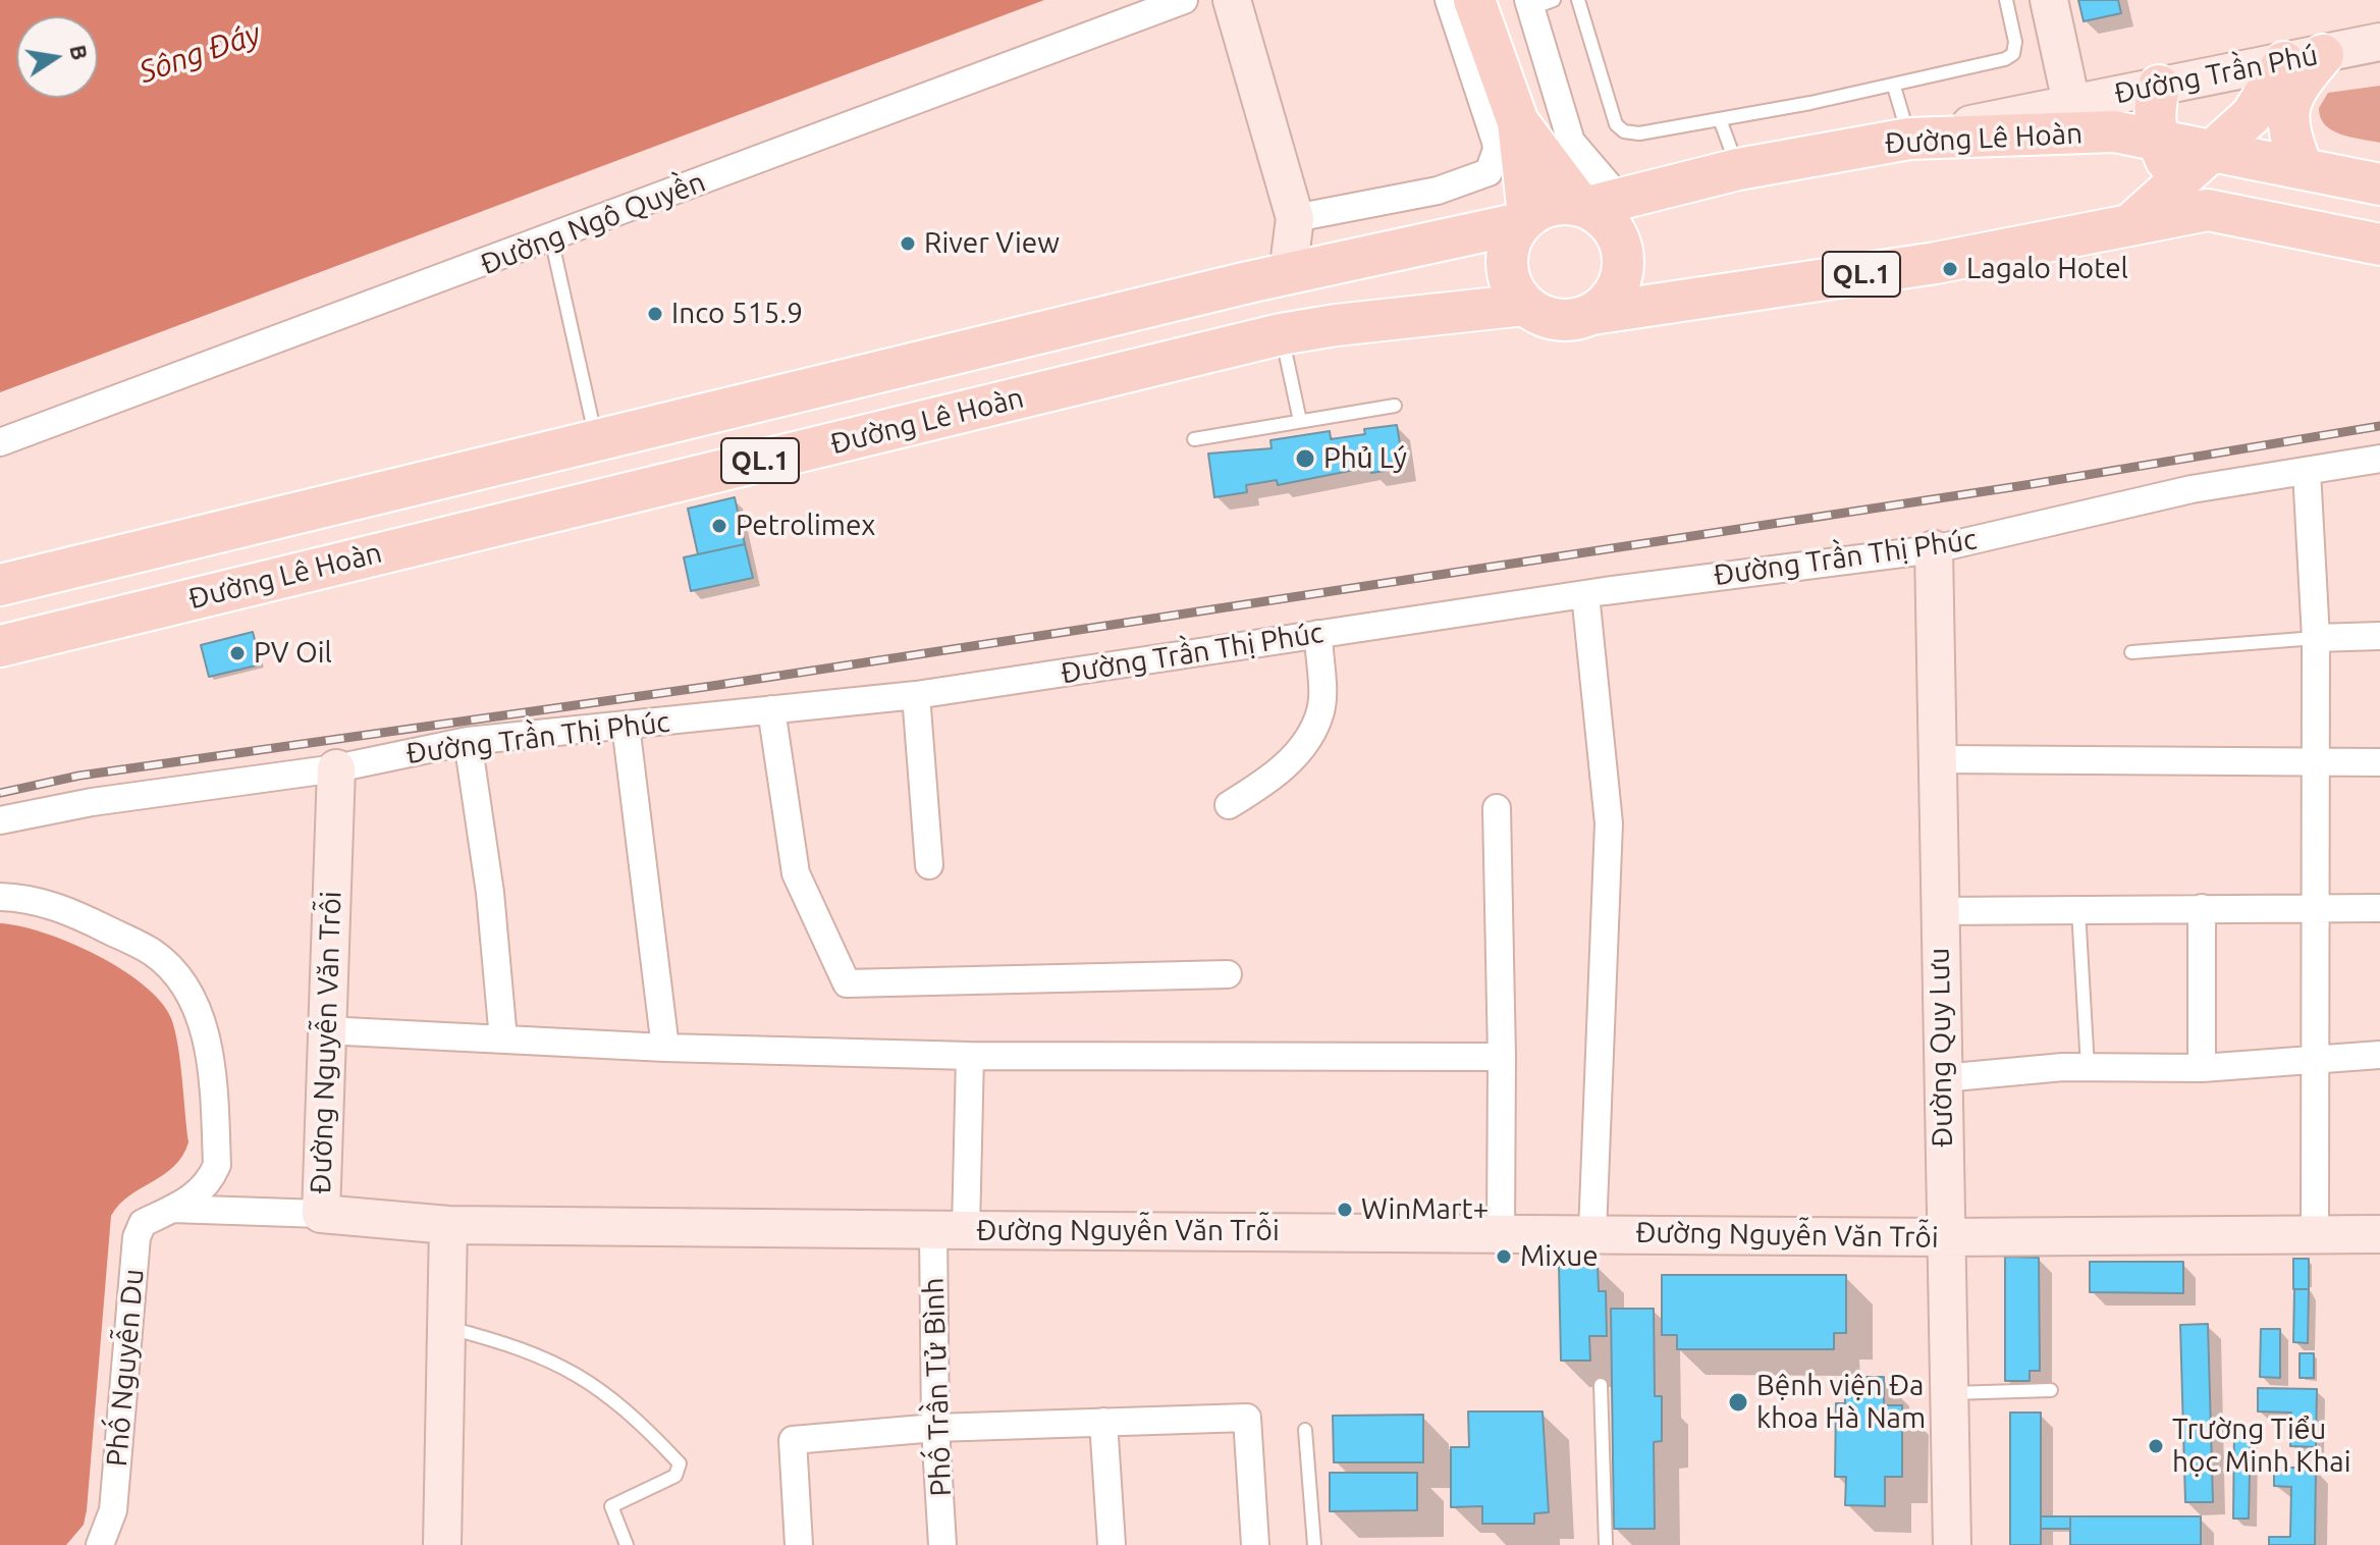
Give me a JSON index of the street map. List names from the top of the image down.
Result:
{
  "streets": {
    "main road": ["Đường Lê Hoàn", "QL.1"],
    "street": [
      "Đường Trần Phú",
      "Đường Ngô Quyền",
      "Đường Trần Thị Phúc",
      "Đường Nguyễn Văn Trỗi",
      "Đường Quy Lưu",
      "Phố Nguyễn Du",
      "Phố Trần Tử Bình"
    ]
  },
  "crossings": [
    ["Đường Trần Phú", "Đường Lê Hoàn"],
    ["Đường Lê Hoàn", "QL.1"],
    ["Đường Trần Thị Phúc", "Đường Nguyễn Văn Trỗi"],
    ["Đường Trần Thị Phúc", "Đường Quy Lưu"],
    ["Đường Nguyễn Văn Trỗi", "Đường Quy Lưu"],
    ["Đường Nguyễn Văn Trỗi", "Phố Trần Tử Bình"]
  ],
  "water": ["Sông Đáy"],
  "places": [
    "River View",
    "Lagalo Hotel",
    "Inco 515.9",
    "Phủ Lý",
    "Petrolimex",
    "PV Oil",
    "WinMart+",
    "Mixue",
    "Bệnh viện Đa khoa Hà Nam",
    "Trường Tiểu học Minh Khai"
  ],
  "north": "right"
}
